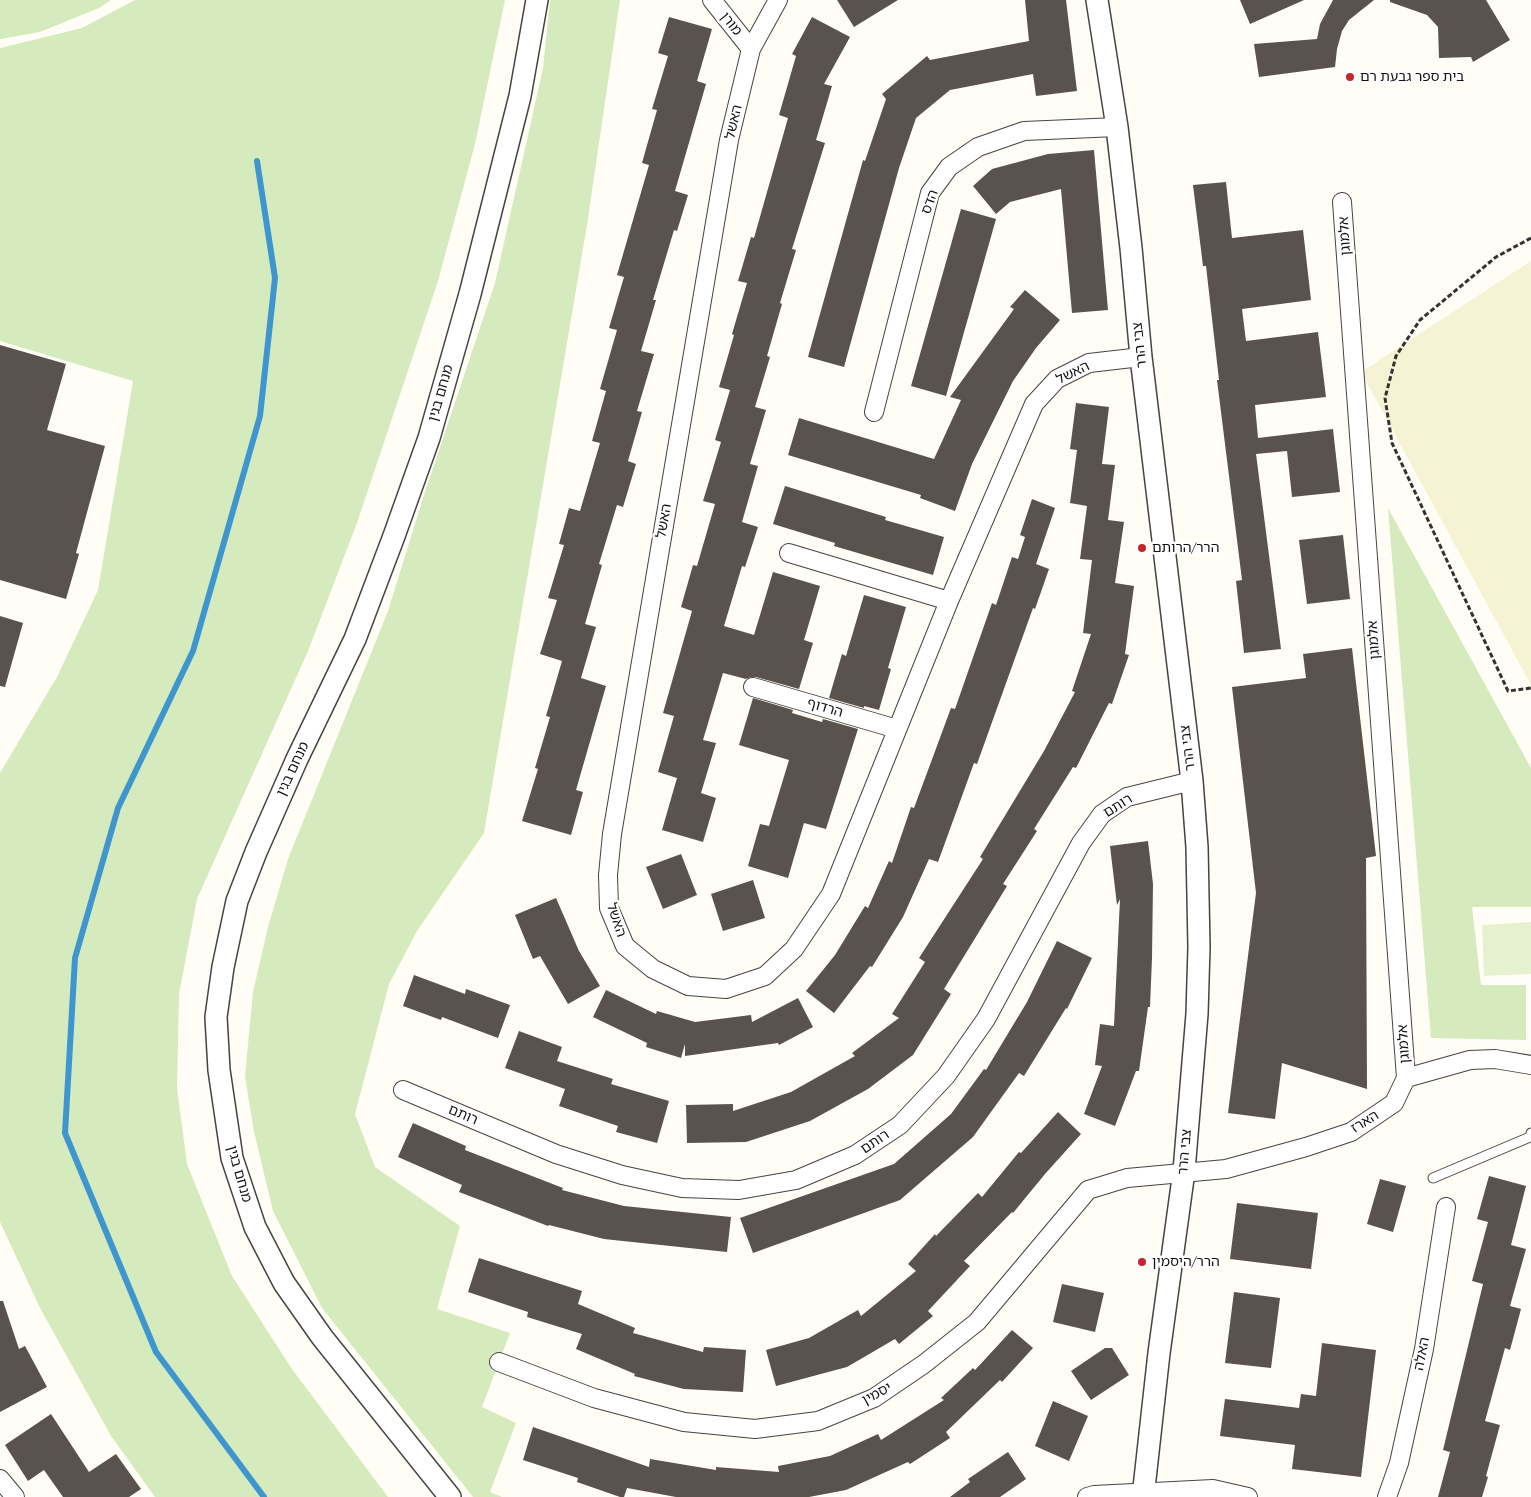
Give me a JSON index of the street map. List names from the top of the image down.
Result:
{
  "streets": {
    "street": [
      "מורן",
      "האשל",
      "הדס",
      "אלמוגן",
      "צבי הרר",
      "מנחם בגין",
      "הרדוף",
      "רותם",
      "הארז",
      "האלה",
      "יסמין"
    ]
  },
  "crossings": [
    ["מורן", "האשל"],
    ["האשל", "צבי הרר"],
    ["האשל", "הרדוף"],
    ["הדס", "צבי הרר"],
    ["אלמוגן", "הארז"],
    ["צבי הרר", "רותם"],
    ["צבי הרר", "הארז"],
    ["צבי הרר", "יסמין"],
    ["הארז", "יסמין"]
  ],
  "places": ["בית ספר גבעת רם", "הרר/הרותם", "הרר/היסמין"]
}
